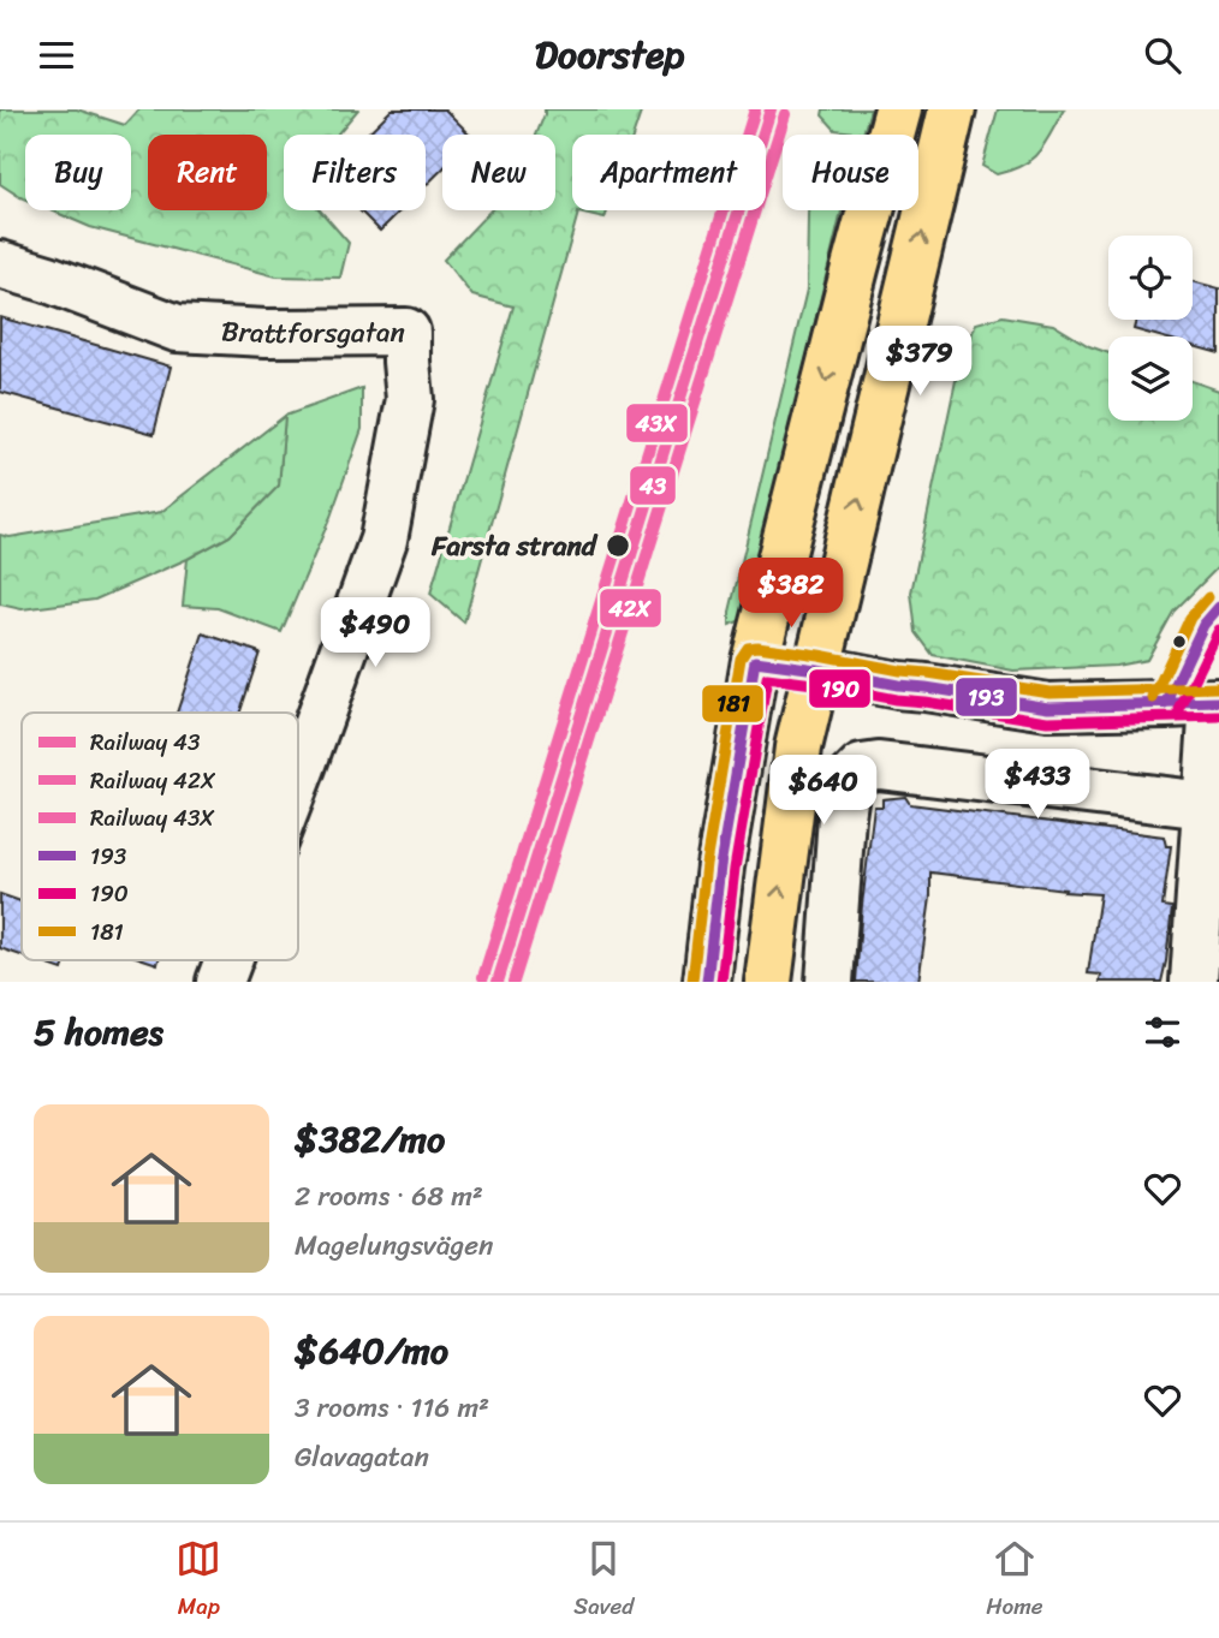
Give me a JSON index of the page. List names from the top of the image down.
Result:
{
  "streets": {
    "street": ["Brattforsgatan"]
  },
  "places": ["Farsta strand"],
  "lines": [
    "rail line 43",
    "rail line 43X",
    "rail line 42X",
    "transit line 181",
    "transit line 193",
    "transit line 190"
  ],
  "legend": [
    "Railway 43",
    "Railway 42X",
    "Railway 43X",
    "193",
    "190",
    "181"
  ],
  "page": {
    "header": "Doorstep",
    "chip": [
      "Buy",
      "Rent",
      "Filters",
      "New",
      "Apartment",
      "House"
    ],
    "price": [
      "$379",
      "$382",
      "$490",
      "$433",
      "$640"
    ],
    "heading": "5 homes",
    "list": [
      {
        "name": "$382/mo",
        "note": "2 rooms · 68 m² · Magelungsvägen"
      },
      {
        "name": "$640/mo",
        "note": "3 rooms · 116 m² · Glavagatan"
      }
    ],
    "tabs": ["Map", "Saved", "Home"]
  }
}
